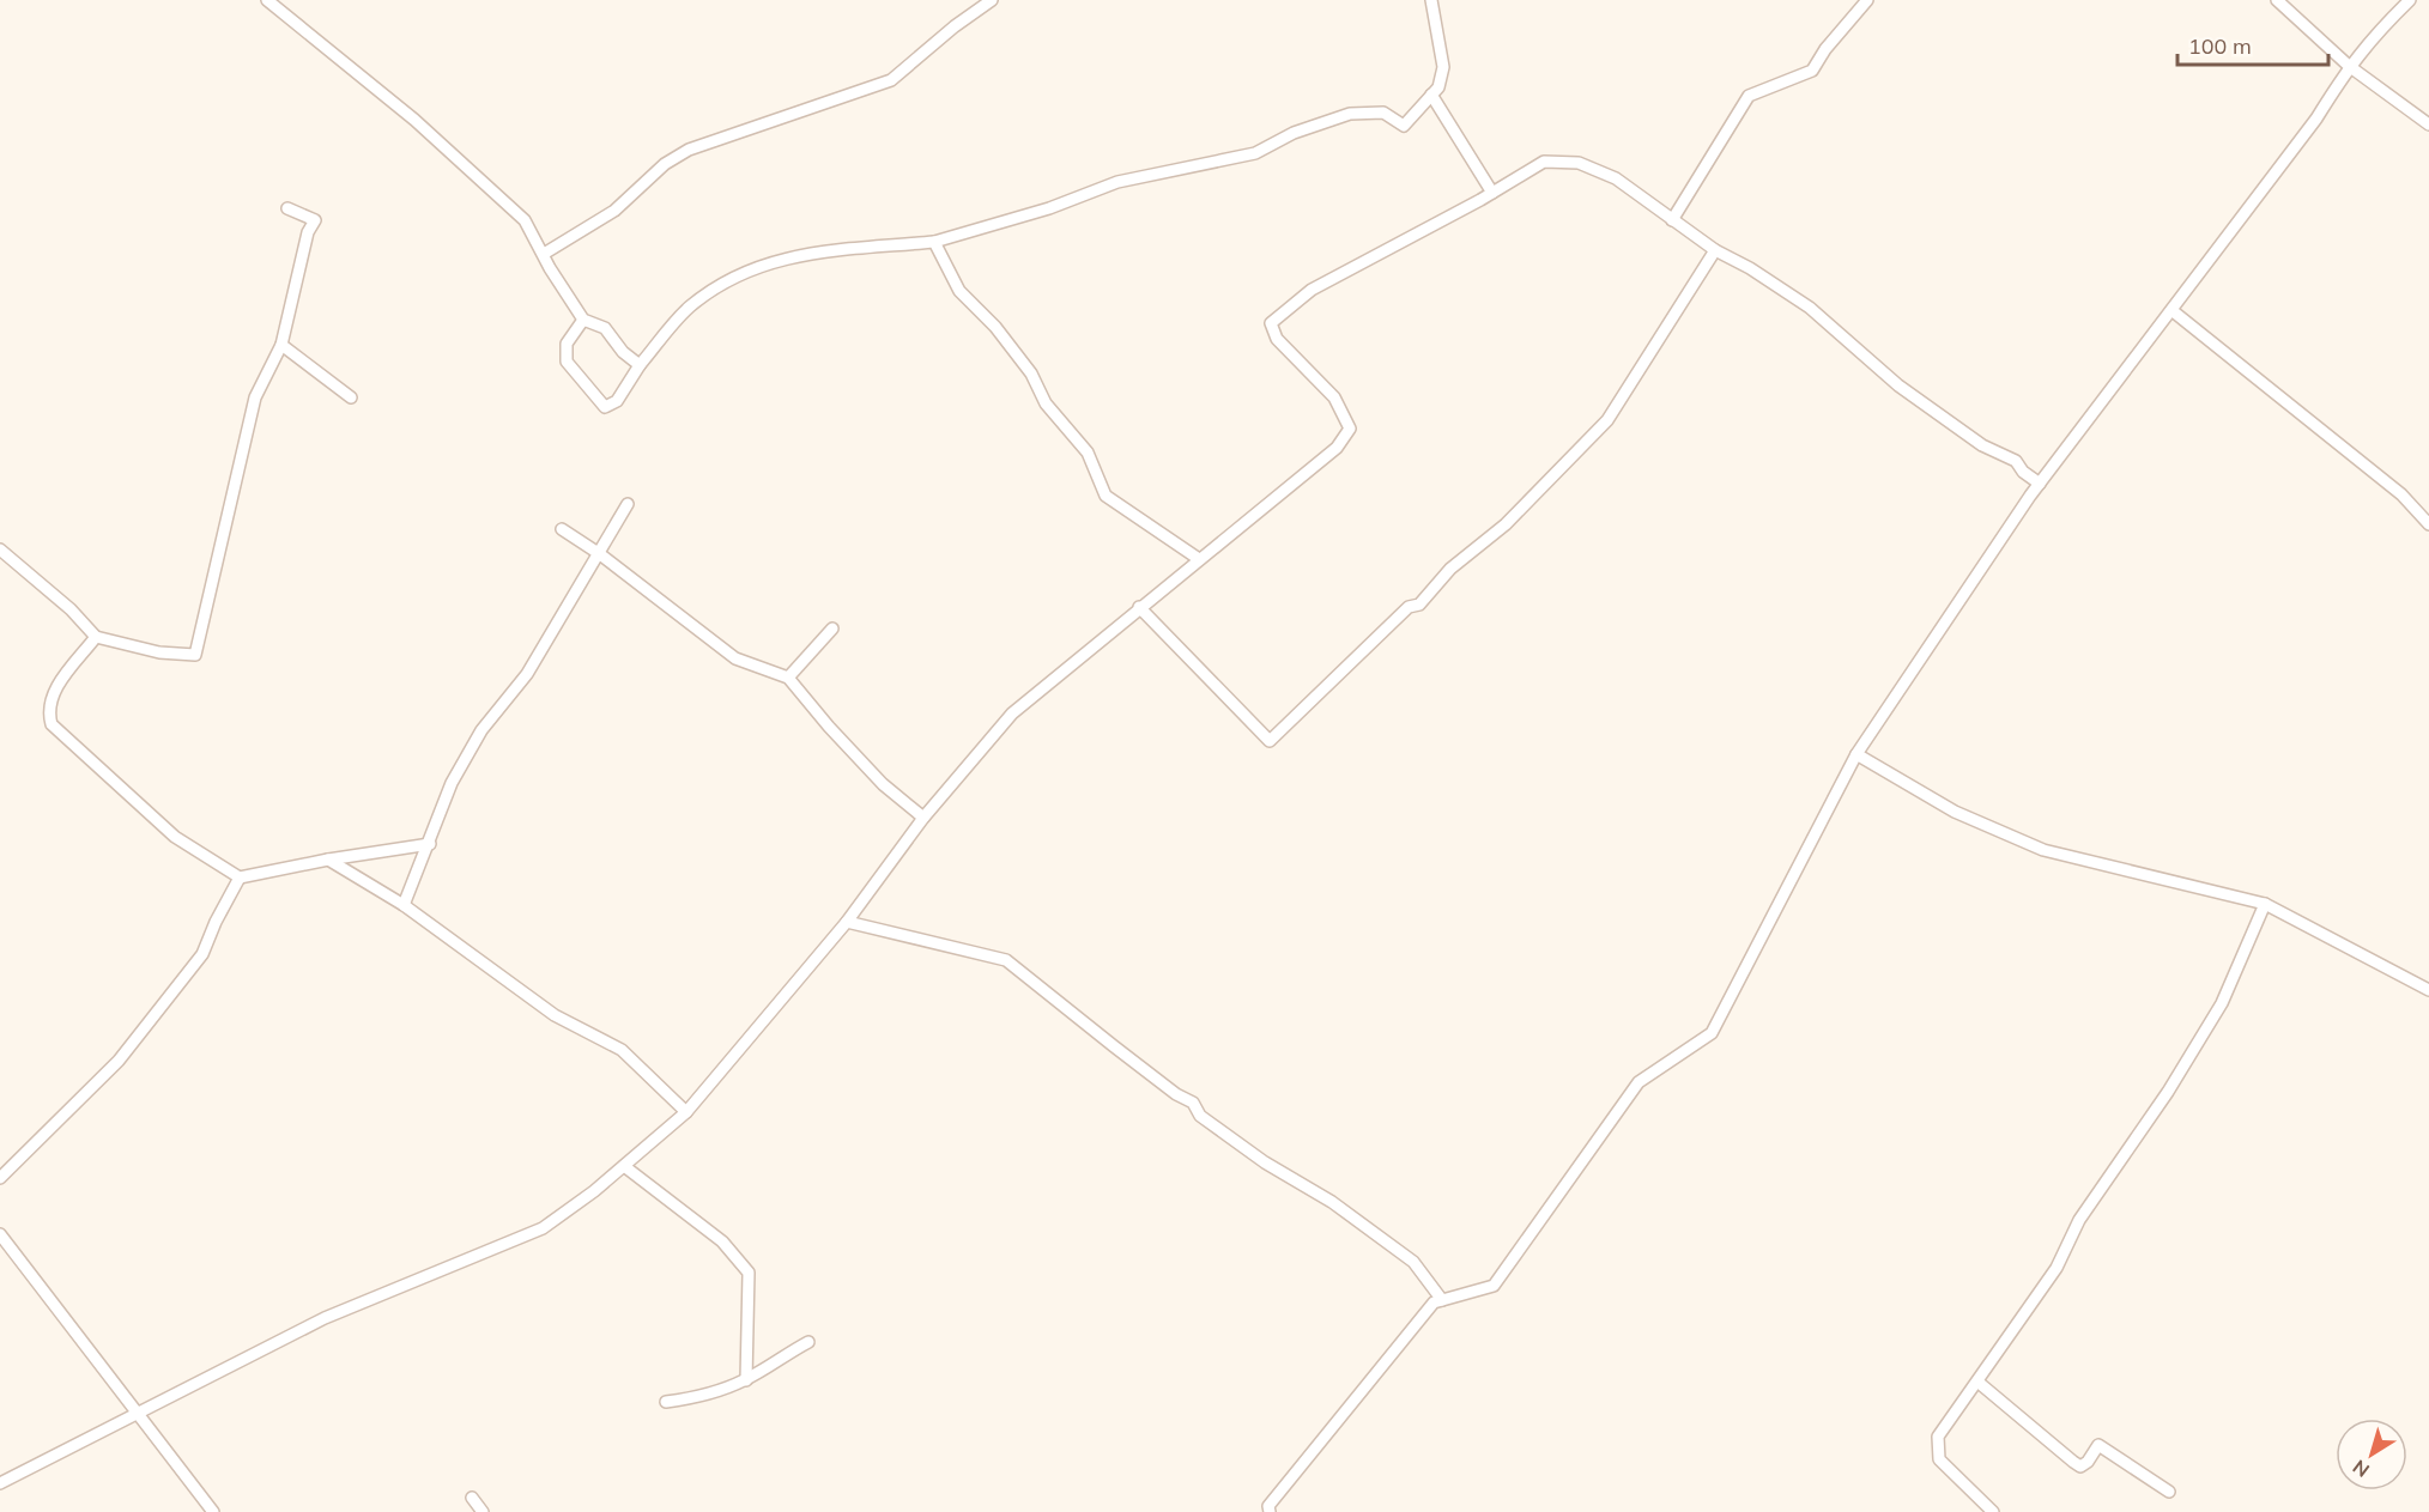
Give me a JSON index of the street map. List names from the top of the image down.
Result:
{
  "scale_bar": "100 m",
  "north": "bottom left"
}
